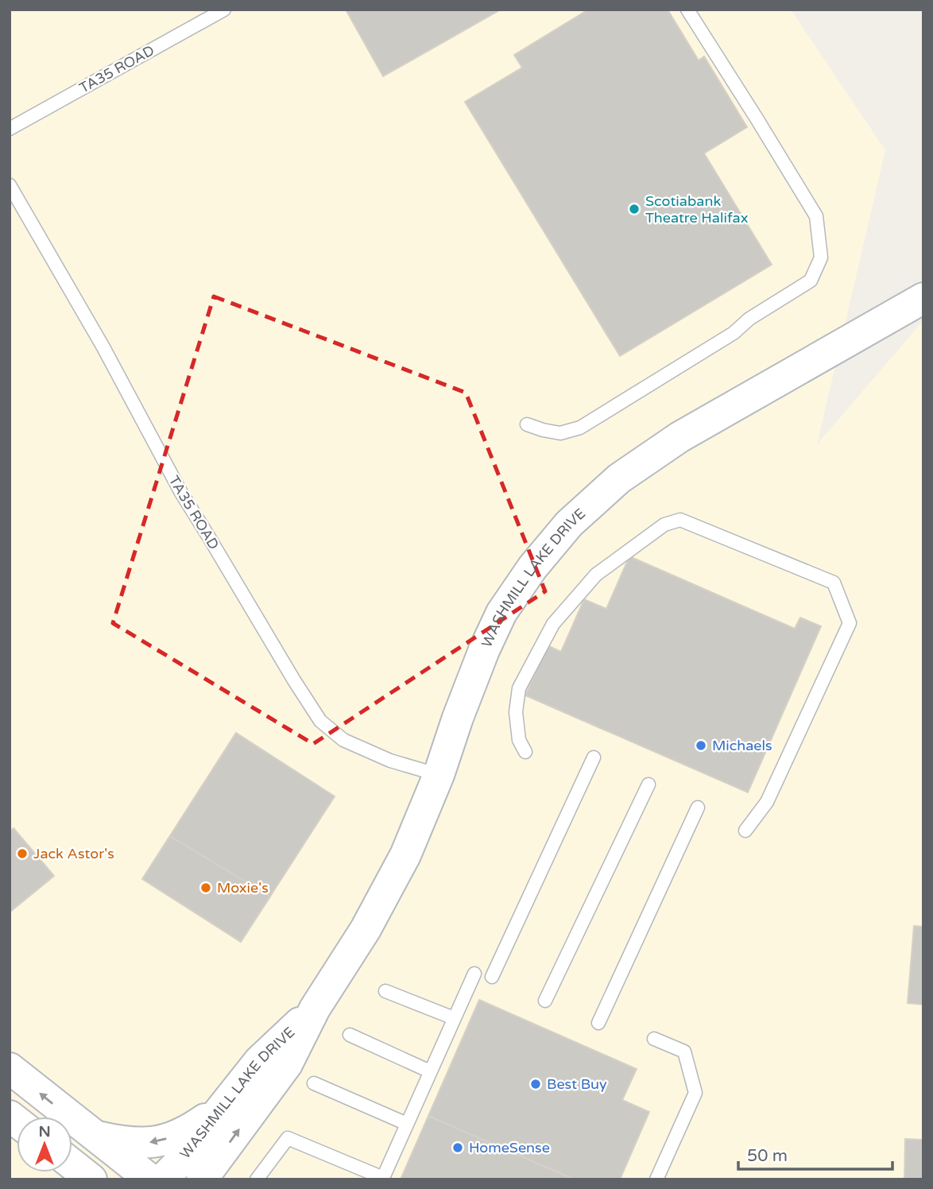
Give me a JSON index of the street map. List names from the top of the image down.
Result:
{
  "streets": {
    "street": ["WASHMILL LAKE DRIVE"],
    "lane": ["TA35 ROAD"]
  },
  "crossings": [
    ["TA35 ROAD", "WASHMILL LAKE DRIVE"]
  ],
  "places": [
    "Scotiabank Theatre Halifax",
    "Michaels",
    "Jack Astor's",
    "Moxie's",
    "Best Buy",
    "HomeSense"
  ],
  "scale_bar": "50 m",
  "north": "top"
}
